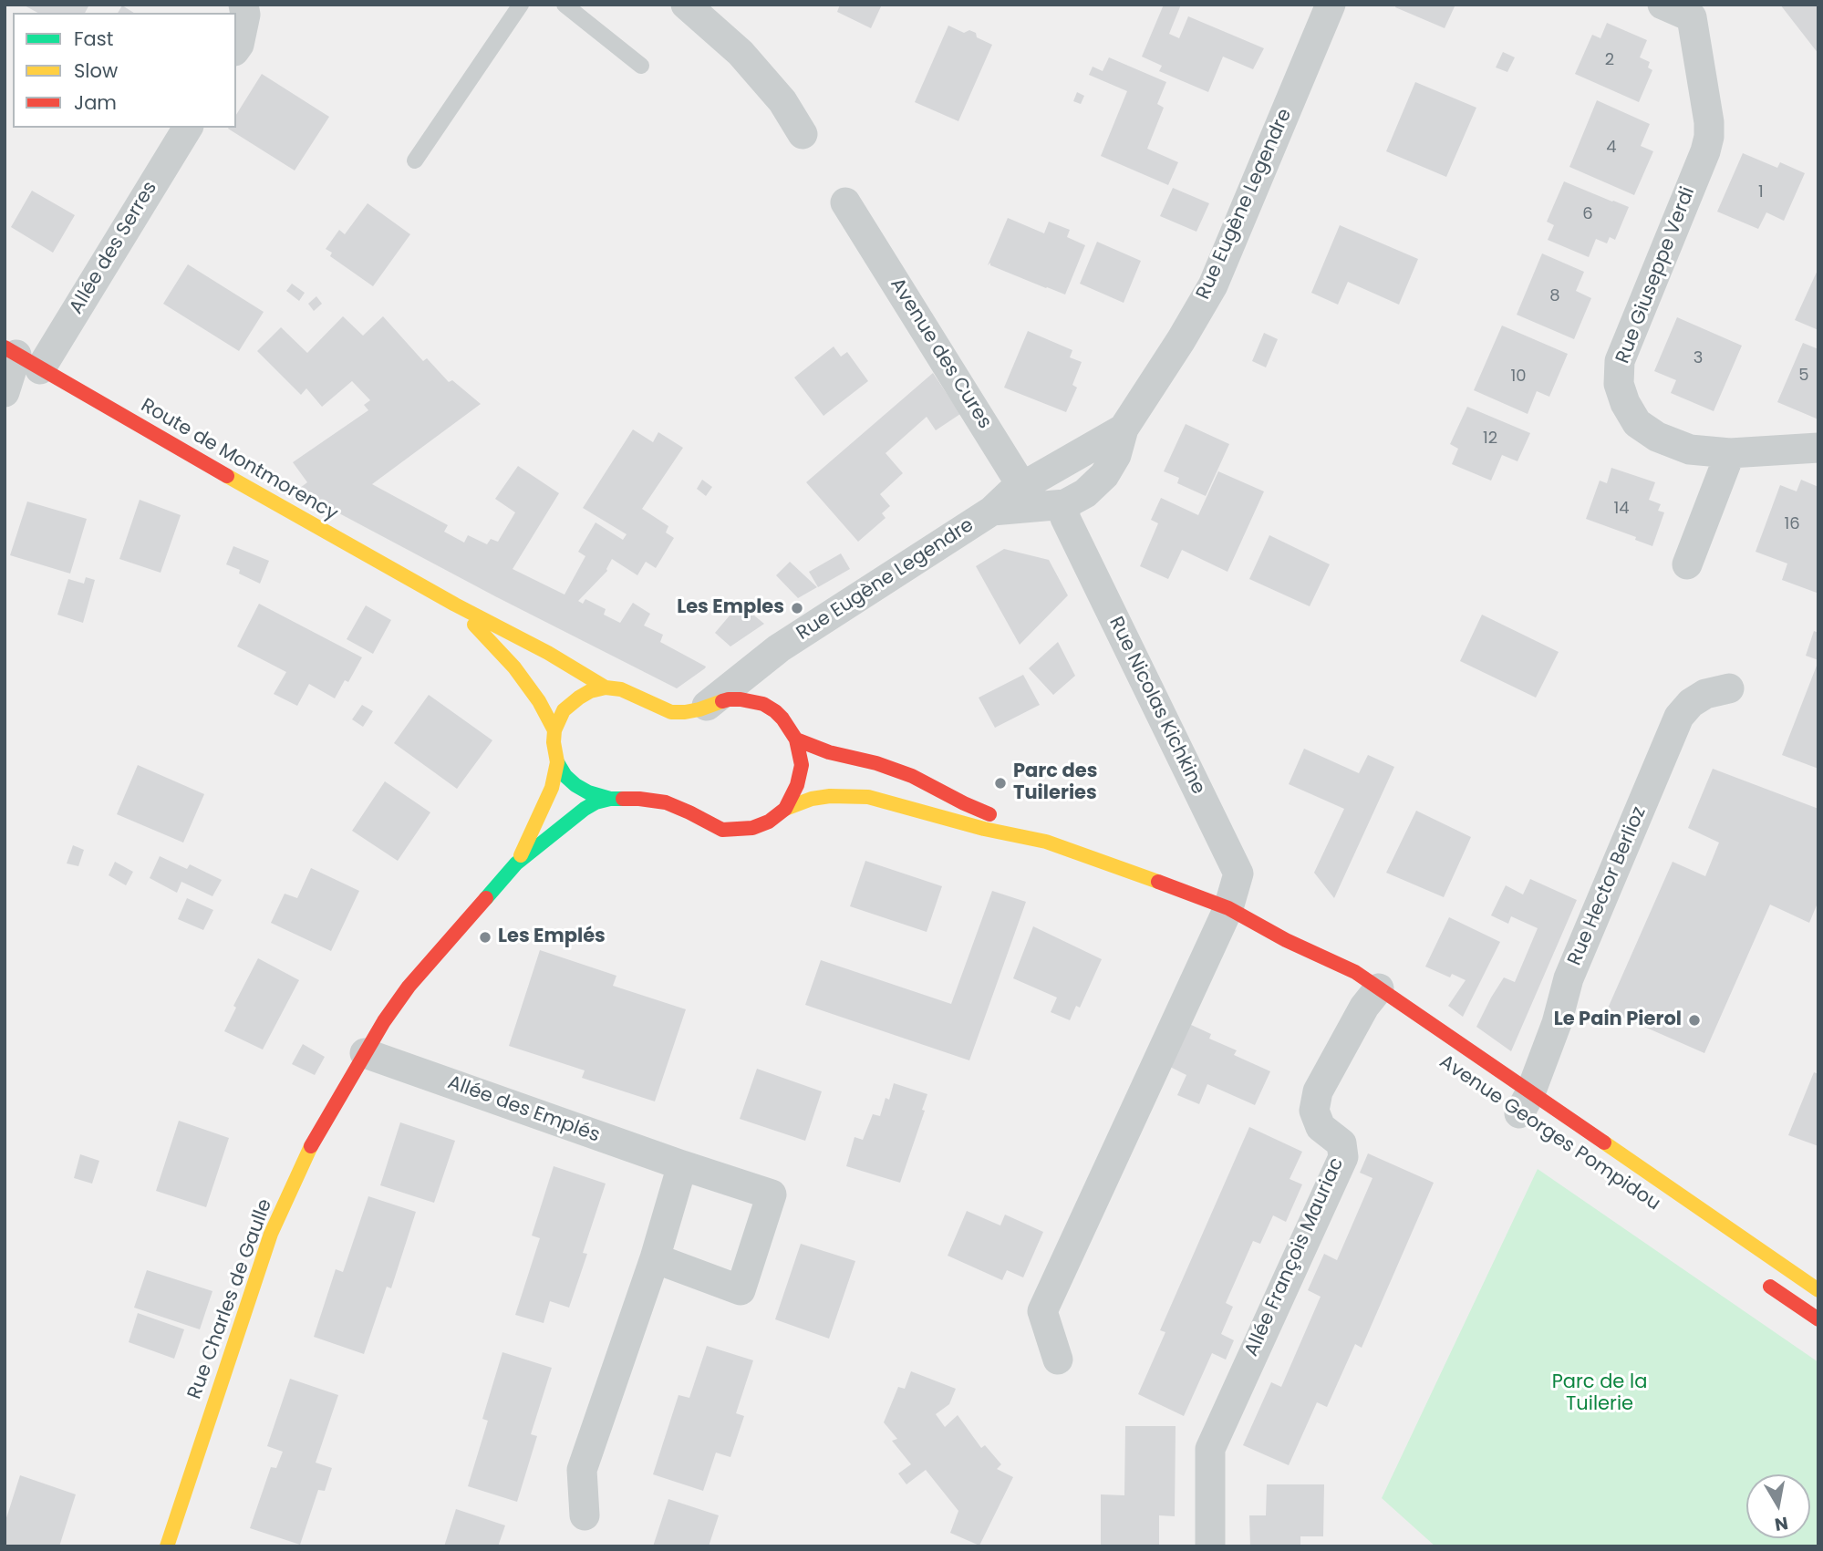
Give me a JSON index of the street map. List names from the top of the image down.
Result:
{
  "streets": {
    "main road": ["Route de Montmorency", "Avenue Georges Pompidou", "Rue Charles de Gaulle"],
    "street": [
      "Rue Eugène Legendre",
      "Allée des Serres",
      "Rue Giuseppe Verdi",
      "Avenue des Cures",
      "Rue Nicolas Kichkine",
      "Rue Hector Berlioz",
      "Allée des Emplés",
      "Allée François Mauriac"
    ]
  },
  "crossings": [
    ["Rue Eugène Legendre", "Avenue des Cures"],
    ["Rue Eugène Legendre", "Route de Montmorency"],
    ["Rue Eugène Legendre", "Rue Nicolas Kichkine"],
    ["Allée des Serres", "Route de Montmorency"],
    ["Rue Nicolas Kichkine", "Avenue Georges Pompidou"],
    ["Rue Hector Berlioz", "Avenue Georges Pompidou"],
    ["Allée des Emplés", "Rue Charles de Gaulle"],
    ["Avenue Georges Pompidou", "Allée François Mauriac"]
  ],
  "parks": ["Parc de la Tuilerie"],
  "places": [
    "Les Emples",
    "Parc des Tuileries",
    "Les Emplés",
    "Le Pain Pierol"
  ],
  "house_numbers": [
    "2",
    "4",
    "1",
    "6",
    "8",
    "3",
    "5",
    "10",
    "12",
    "14",
    "16"
  ],
  "legend": ["Fast", "Slow", "Jam"],
  "north": "bottom"
}
